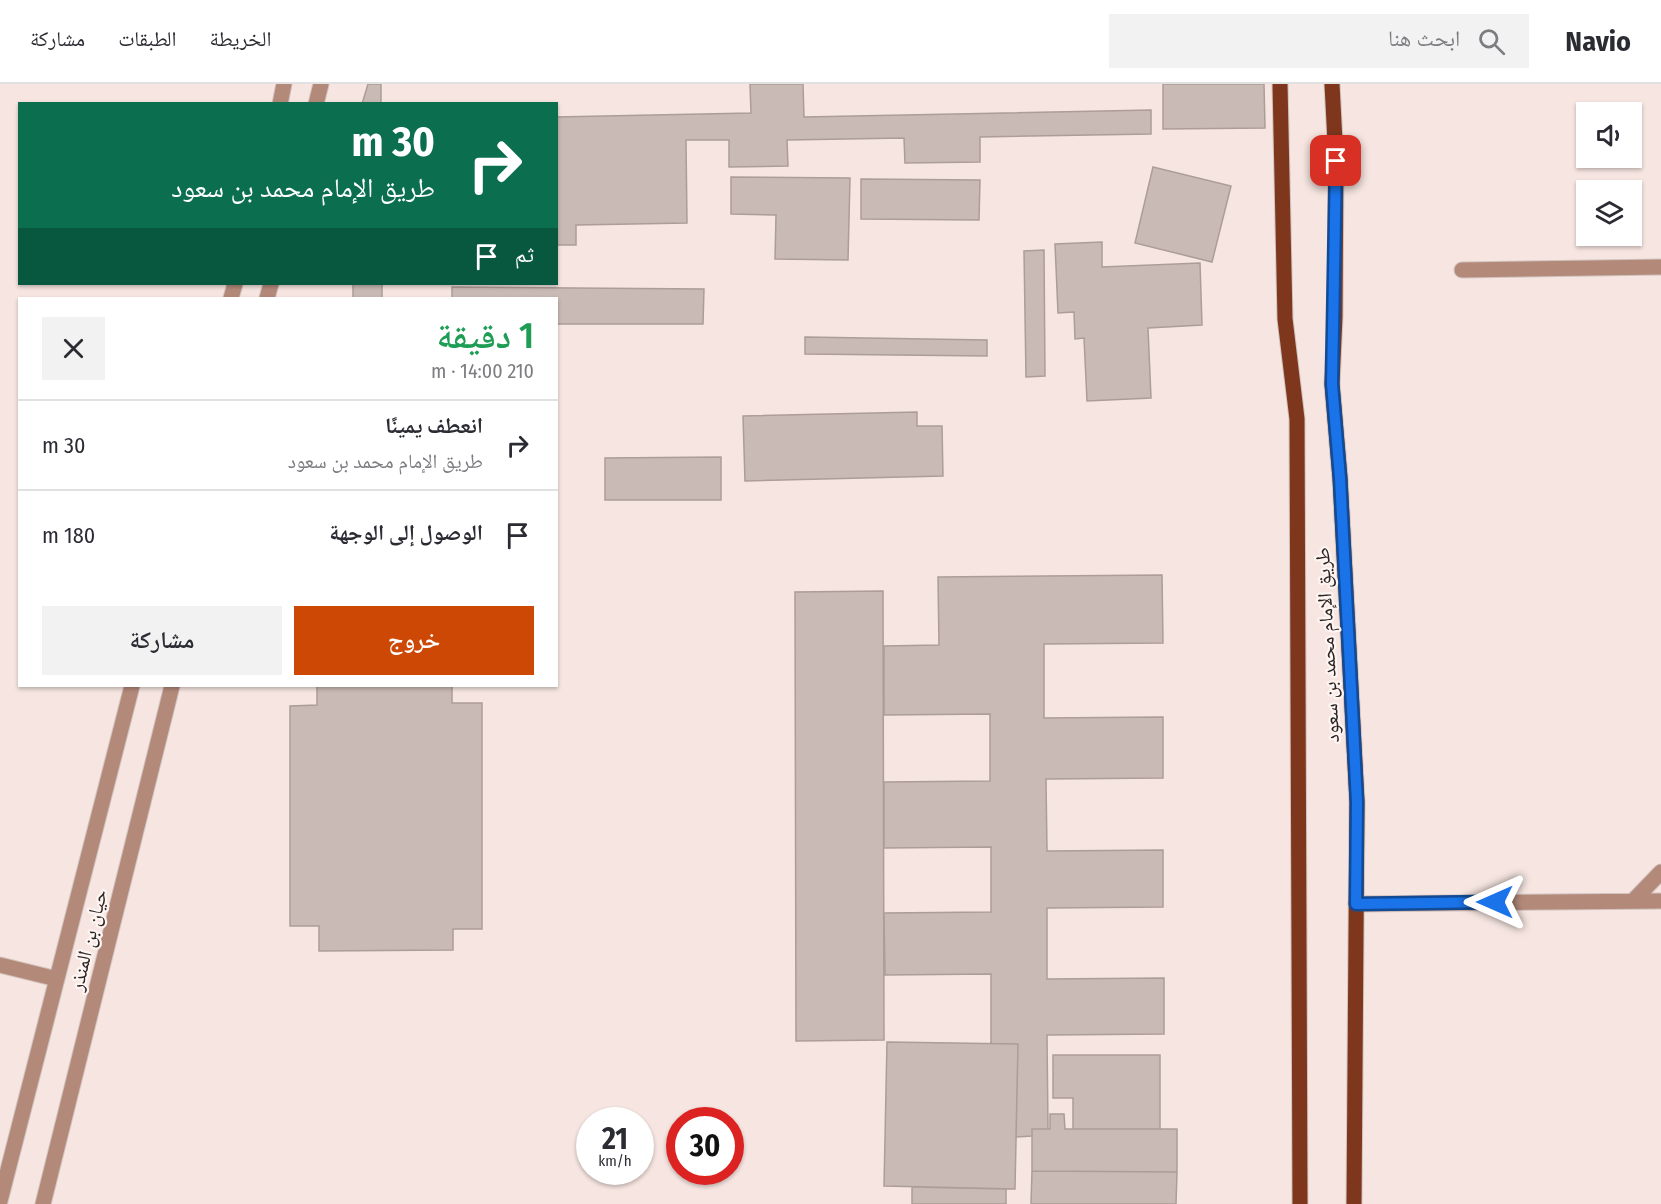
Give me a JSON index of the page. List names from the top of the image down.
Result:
{
  "streets": {
    "main road": ["طريق الإمام محمد بن سعود"],
    "street": ["حيان بن المنذر"]
  },
  "page": {
    "header": "Navio",
    "search": "ابحث هنا",
    "nav": ["الخريطة", "الطبقات", "مشاركة"],
    "turn": ["30 m", "طريق الإمام محمد بن سعود"],
    "then": "ثم",
    "heading": ["1 دقيقة", "210 m · 14:00"],
    "list": [
      {
        "name": "انعطف يمينًا",
        "note": "طريق الإمام محمد بن سعود",
        "value": "30 m"
      },
      {
        "name": "الوصول إلى الوجهة",
        "value": "180 m"
      }
    ],
    "buttons": ["خروج", "مشاركة"],
    "speed": "21 km/h",
    "limit": "30"
  }
}
